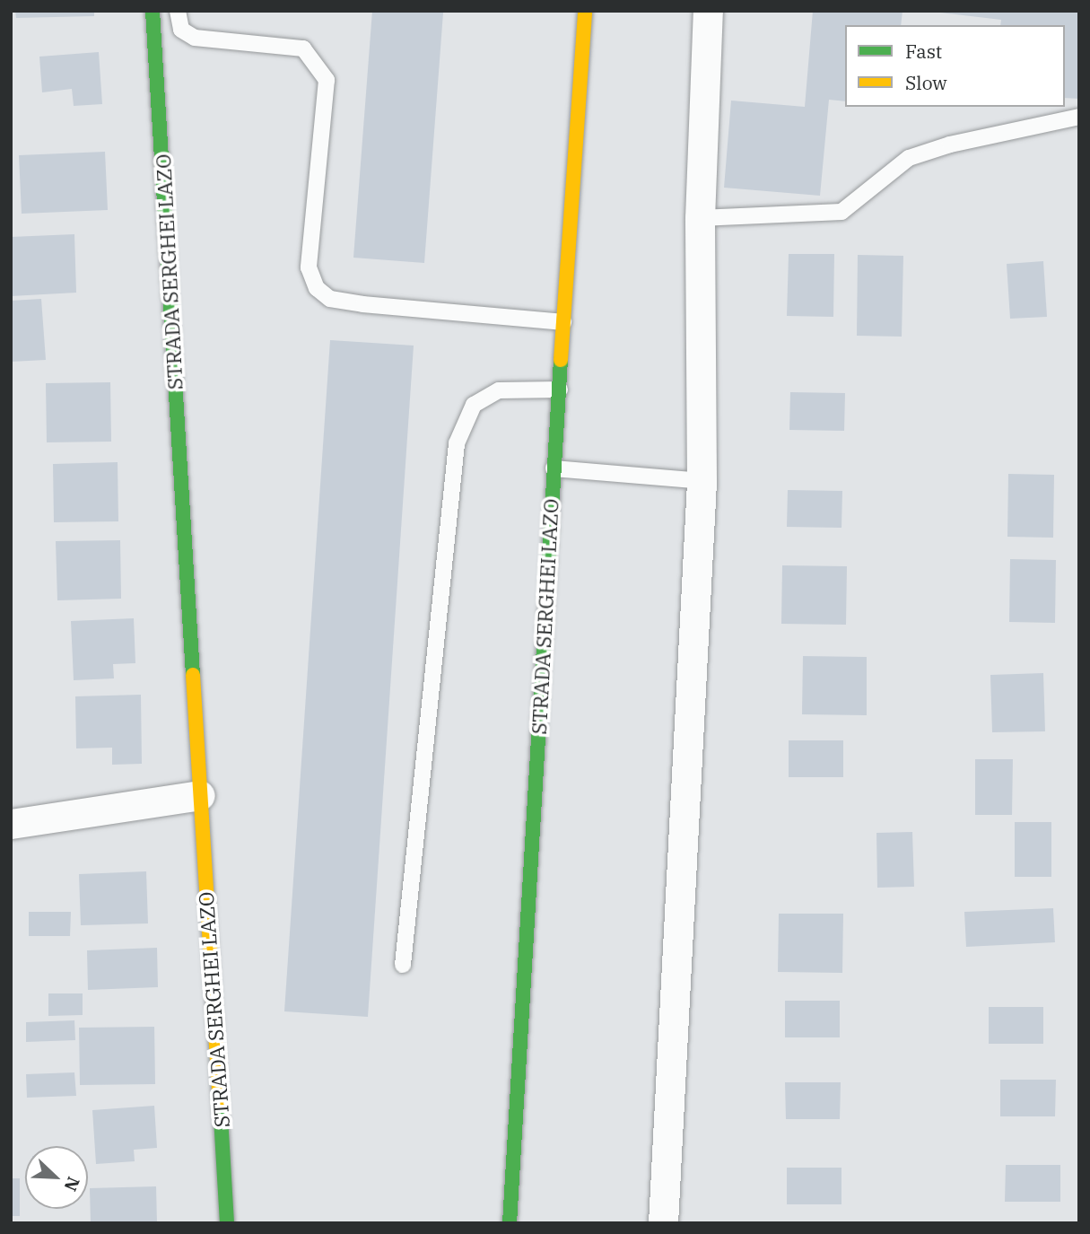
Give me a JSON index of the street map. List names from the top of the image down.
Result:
{
  "streets": {
    "street": ["STRADA SERGHEI LAZO"]
  },
  "legend": ["Fast", "Slow"],
  "north": "bottom right"
}
